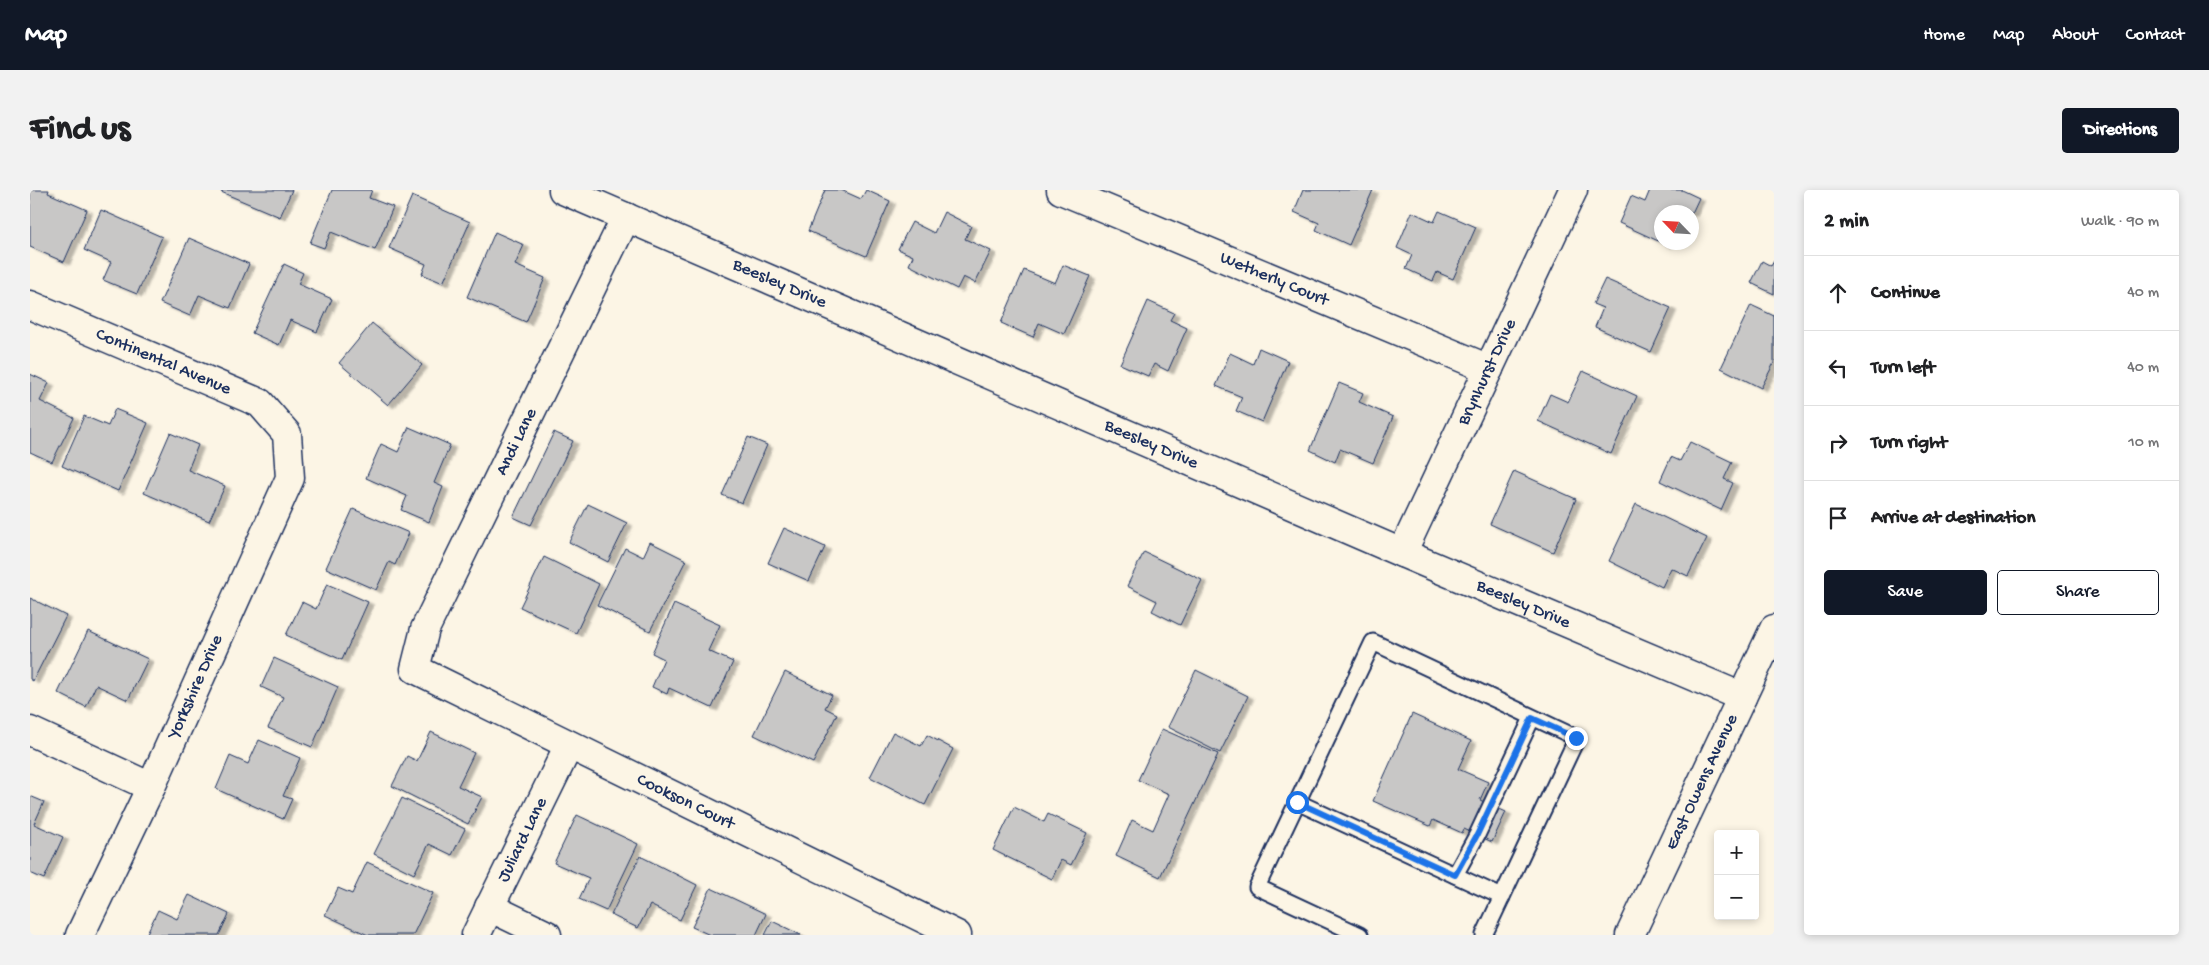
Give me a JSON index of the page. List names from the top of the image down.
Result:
{
  "streets": {
    "street": [
      "Wetherly Court",
      "Beesley Drive",
      "Continental Avenue",
      "Brynhurst Drive",
      "Andi Lane",
      "Yorkshire Drive",
      "East Owens Avenue",
      "Cookson Court",
      "Juliard Lane"
    ]
  },
  "crossings": [
    ["Wetherly Court", "Brynhurst Drive"],
    ["Beesley Drive", "Brynhurst Drive"],
    ["Beesley Drive", "Andi Lane"],
    ["Beesley Drive", "East Owens Avenue"],
    ["Continental Avenue", "Yorkshire Drive"],
    ["Andi Lane", "Cookson Court"],
    ["Cookson Court", "Juliard Lane"]
  ],
  "north": "top left",
  "page": {
    "header": "Map",
    "nav": [
      "Home",
      "Map",
      "About",
      "Contact"
    ],
    "buttons": [
      "Directions",
      ["Save", "Share"]
    ],
    "title": "Find us",
    "heading": ["2 min", "Walk · 90 m"],
    "list": [
      ["Continue", "40 m"],
      ["Turn left", "40 m"],
      ["Turn right", "10 m"],
      "Arrive at destination"
    ],
    "map_buttons": ["+", "−"]
  }
}
